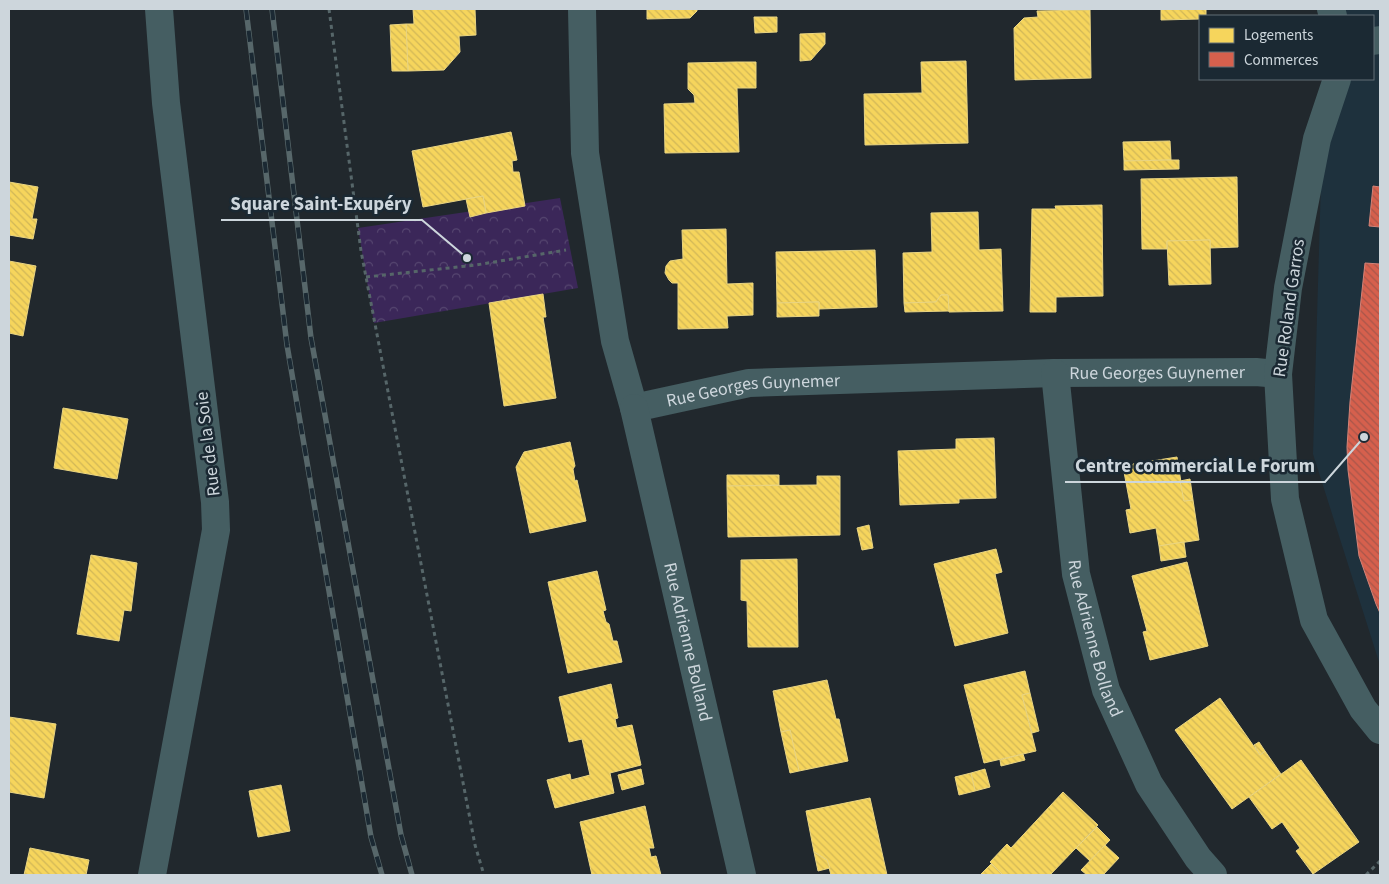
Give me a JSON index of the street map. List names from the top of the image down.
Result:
{
  "streets": {
    "street": [
      "Rue Roland Garros",
      "Rue Georges Guynemer",
      "Rue de la Soie",
      "Rue Adrienne Bolland"
    ]
  },
  "crossings": [
    ["Rue Roland Garros", "Rue Georges Guynemer"],
    ["Rue Georges Guynemer", "Rue Adrienne Bolland"]
  ],
  "places": ["Square Saint-Exupéry", "Centre commercial Le Forum"],
  "legend": ["Logements", "Commerces"]
}
